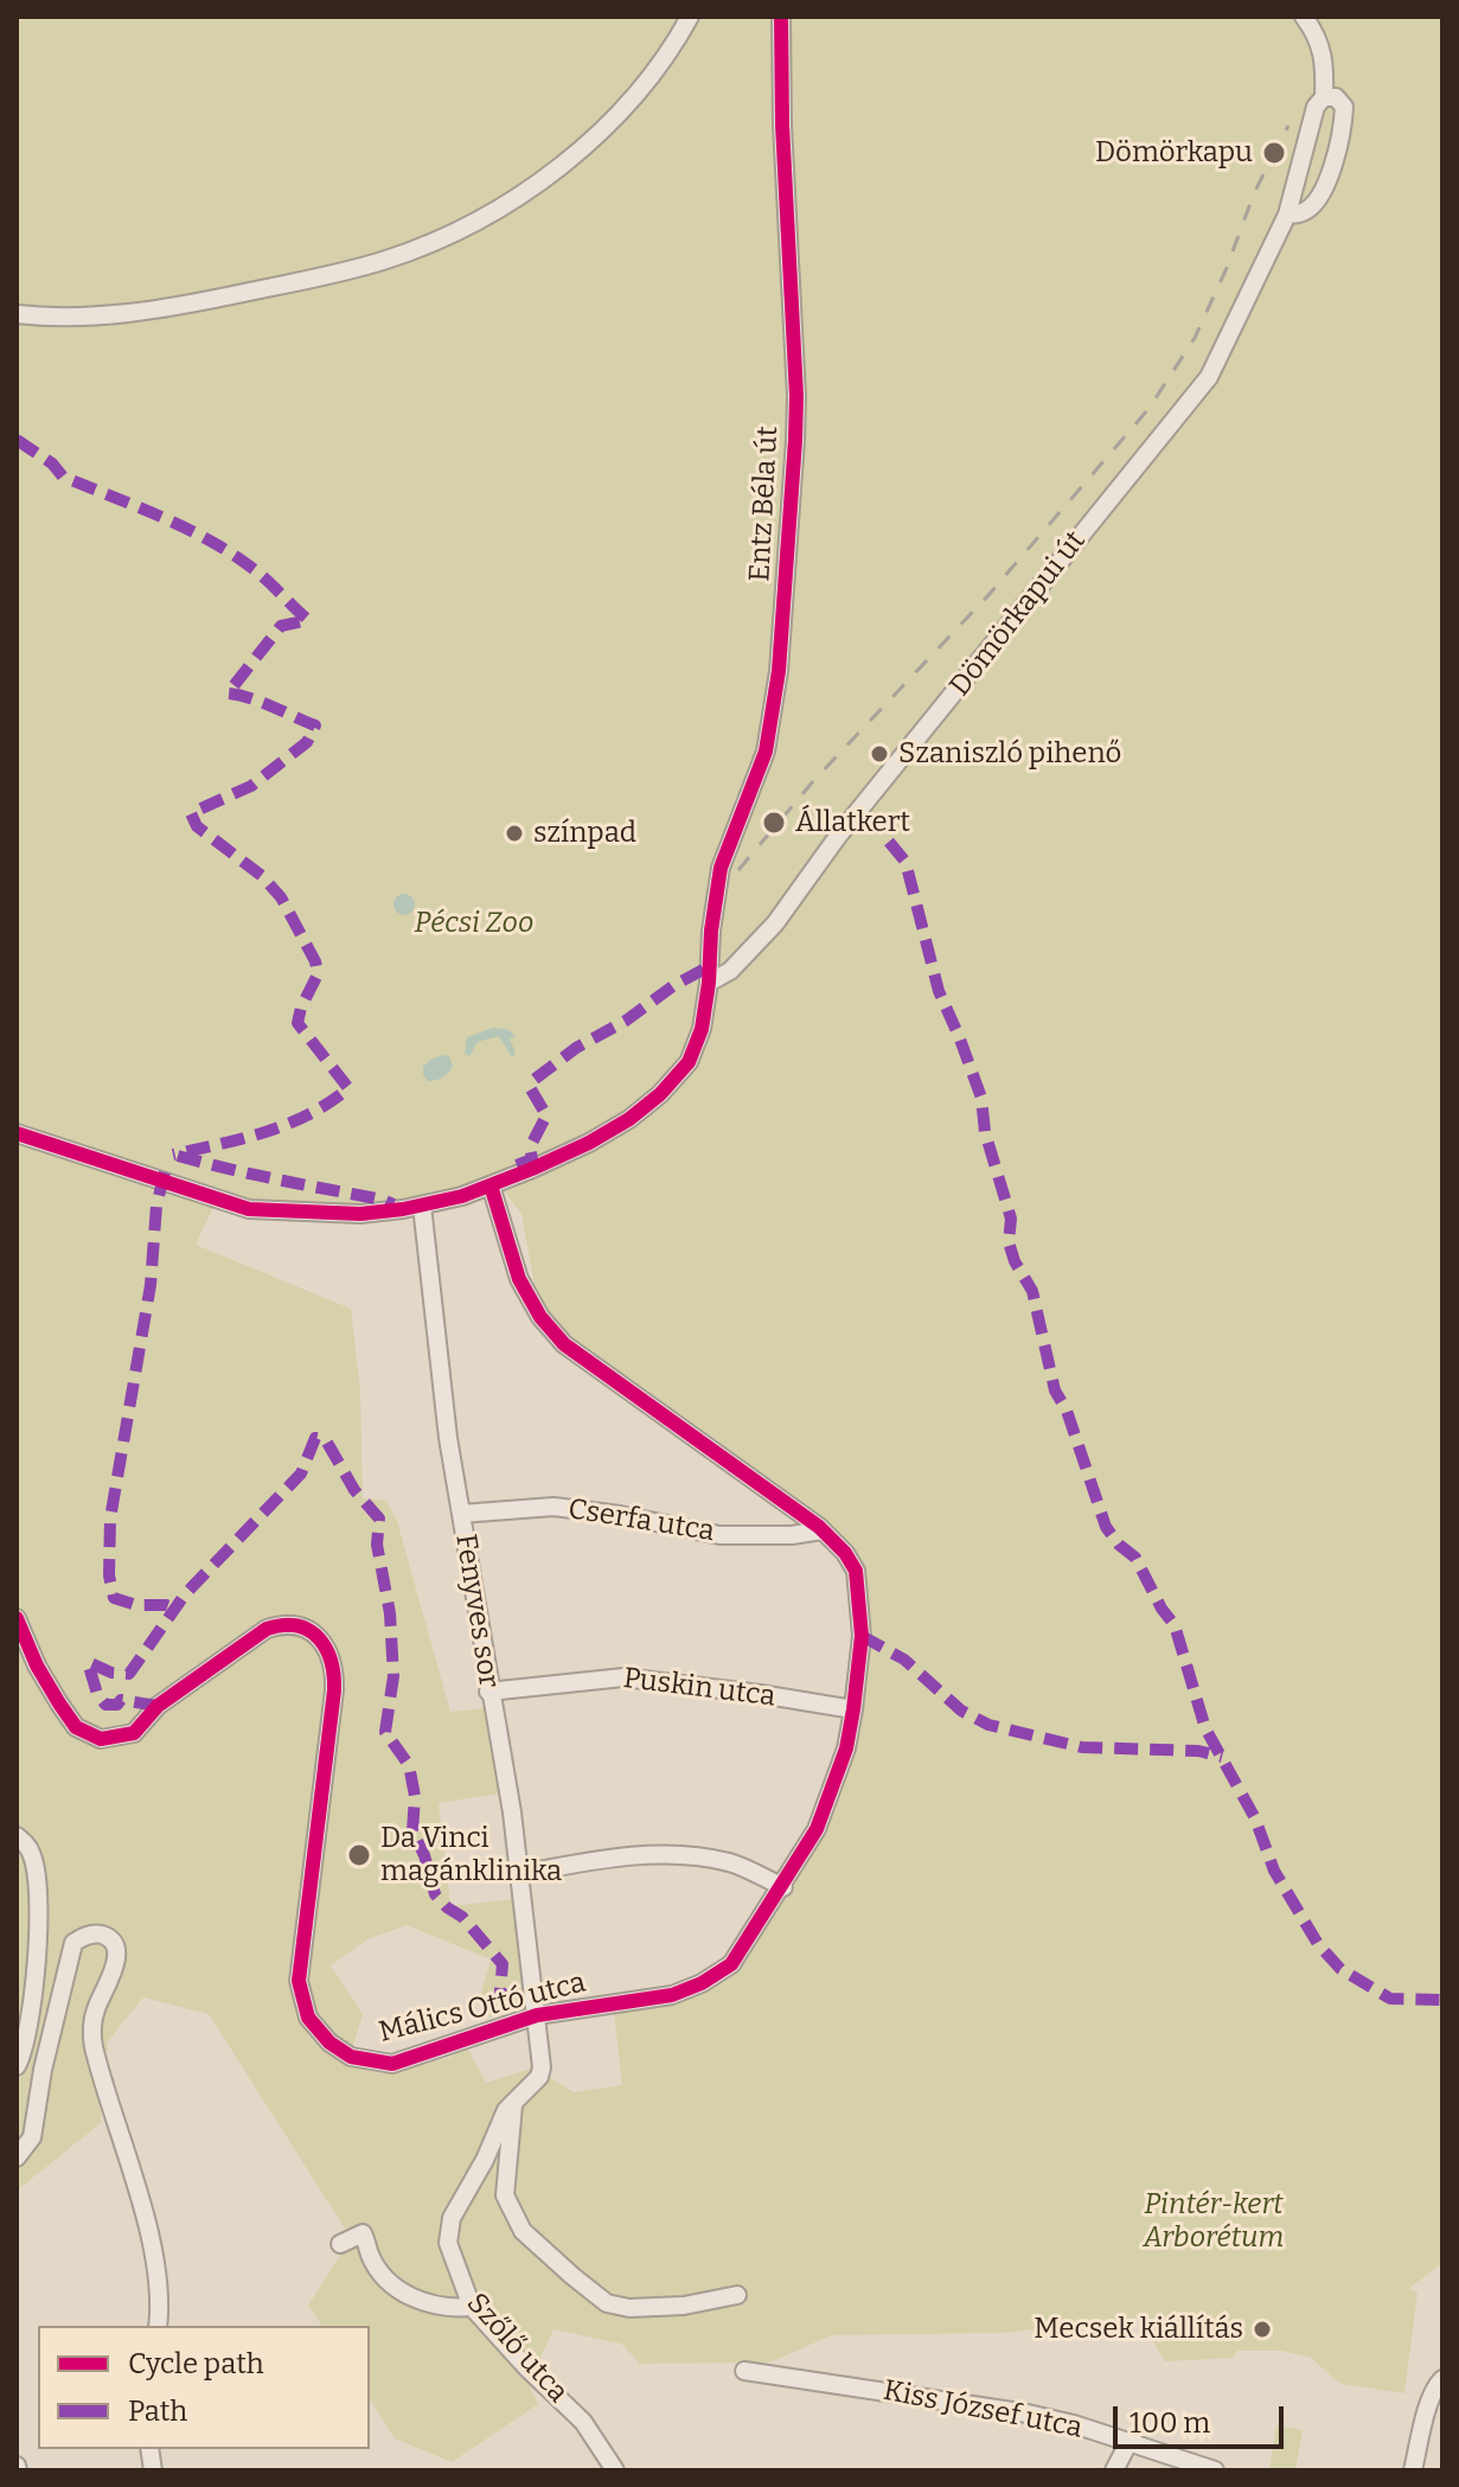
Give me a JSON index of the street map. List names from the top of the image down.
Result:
{
  "streets": {
    "street": [
      "Entz Béla út",
      "Dömörkapui út",
      "Cserfa utca",
      "Fenyves sor",
      "Puskin utca",
      "Málics Ottó utca",
      "Szőlő utca",
      "Kiss József utca"
    ]
  },
  "crossings": [
    ["Entz Béla út", "Dömörkapui út"],
    ["Entz Béla út", "Fenyves sor"],
    ["Entz Béla út", "Málics Ottó utca"],
    ["Cserfa utca", "Fenyves sor"],
    ["Cserfa utca", "Málics Ottó utca"],
    ["Fenyves sor", "Puskin utca"],
    ["Fenyves sor", "Málics Ottó utca"],
    ["Puskin utca", "Málics Ottó utca"]
  ],
  "parks": ["Pécsi Zoo", "Pintér-kert Arborétum"],
  "places": [
    "Dömörkapu",
    "Szaniszló pihenő",
    "Állatkert",
    "színpad",
    "Da Vinci magánklinika",
    "Mecsek kiállítás"
  ],
  "legend": ["Cycle path", "Path"],
  "scale_bar": "100 m"
}
